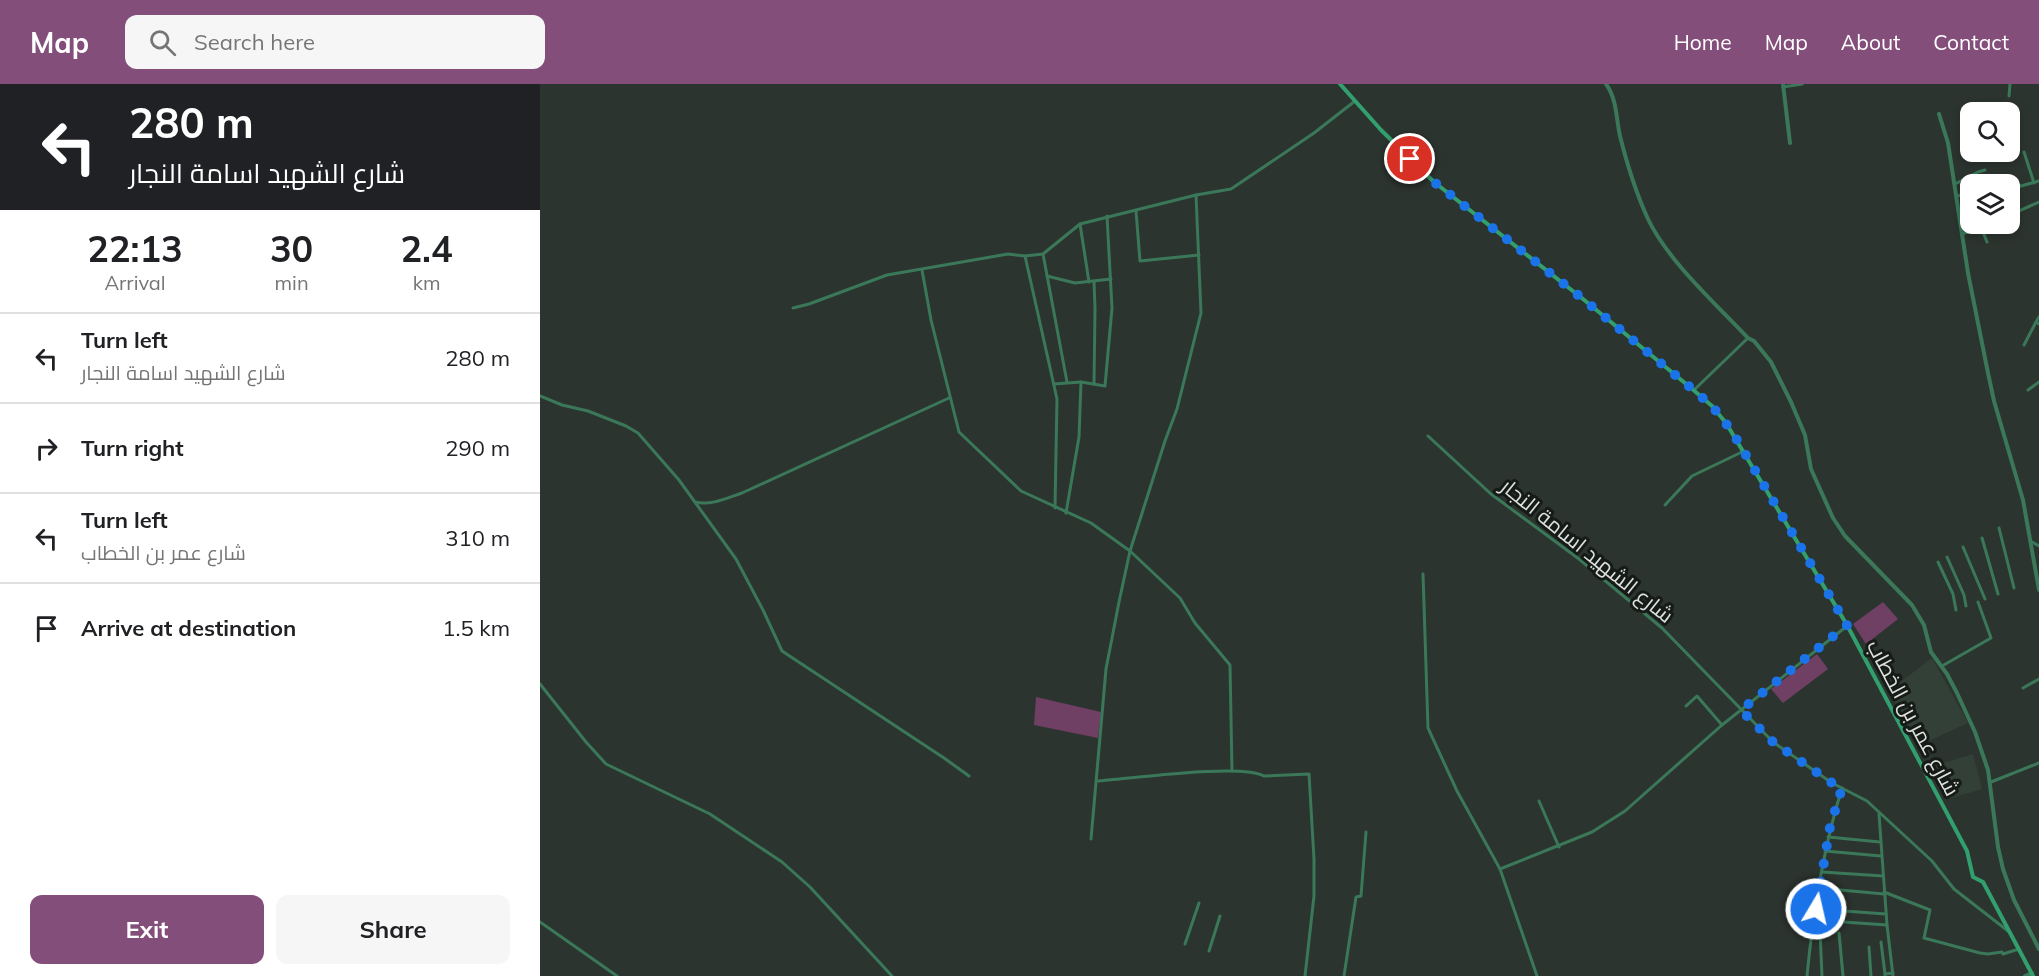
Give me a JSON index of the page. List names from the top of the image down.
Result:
{
  "streets": {
    "main road": ["شارع عمر بن الخطاب"],
    "street": ["شارع الشهيد اسامة النجار"]
  },
  "crossings": [
    ["شارع الشهيد اسامة النجار", "شارع عمر بن الخطاب"]
  ],
  "page": {
    "header": "Map",
    "search": "Search here",
    "nav": [
      "Home",
      "Map",
      "About",
      "Contact"
    ],
    "turn": ["280 m", "شارع الشهيد اسامة النجار"],
    "eta": [
      "22:13",
      "Arrival",
      "30",
      "min",
      "2.4",
      "km"
    ],
    "list": [
      {
        "name": "Turn left",
        "note": "شارع الشهيد اسامة النجار",
        "value": "280 m"
      },
      {
        "name": "Turn right",
        "value": "290 m"
      },
      {
        "name": "Turn left",
        "note": "شارع عمر بن الخطاب",
        "value": "310 m"
      },
      {
        "name": "Arrive at destination",
        "value": "1.5 km"
      }
    ],
    "buttons": ["Exit", "Share"]
  }
}
